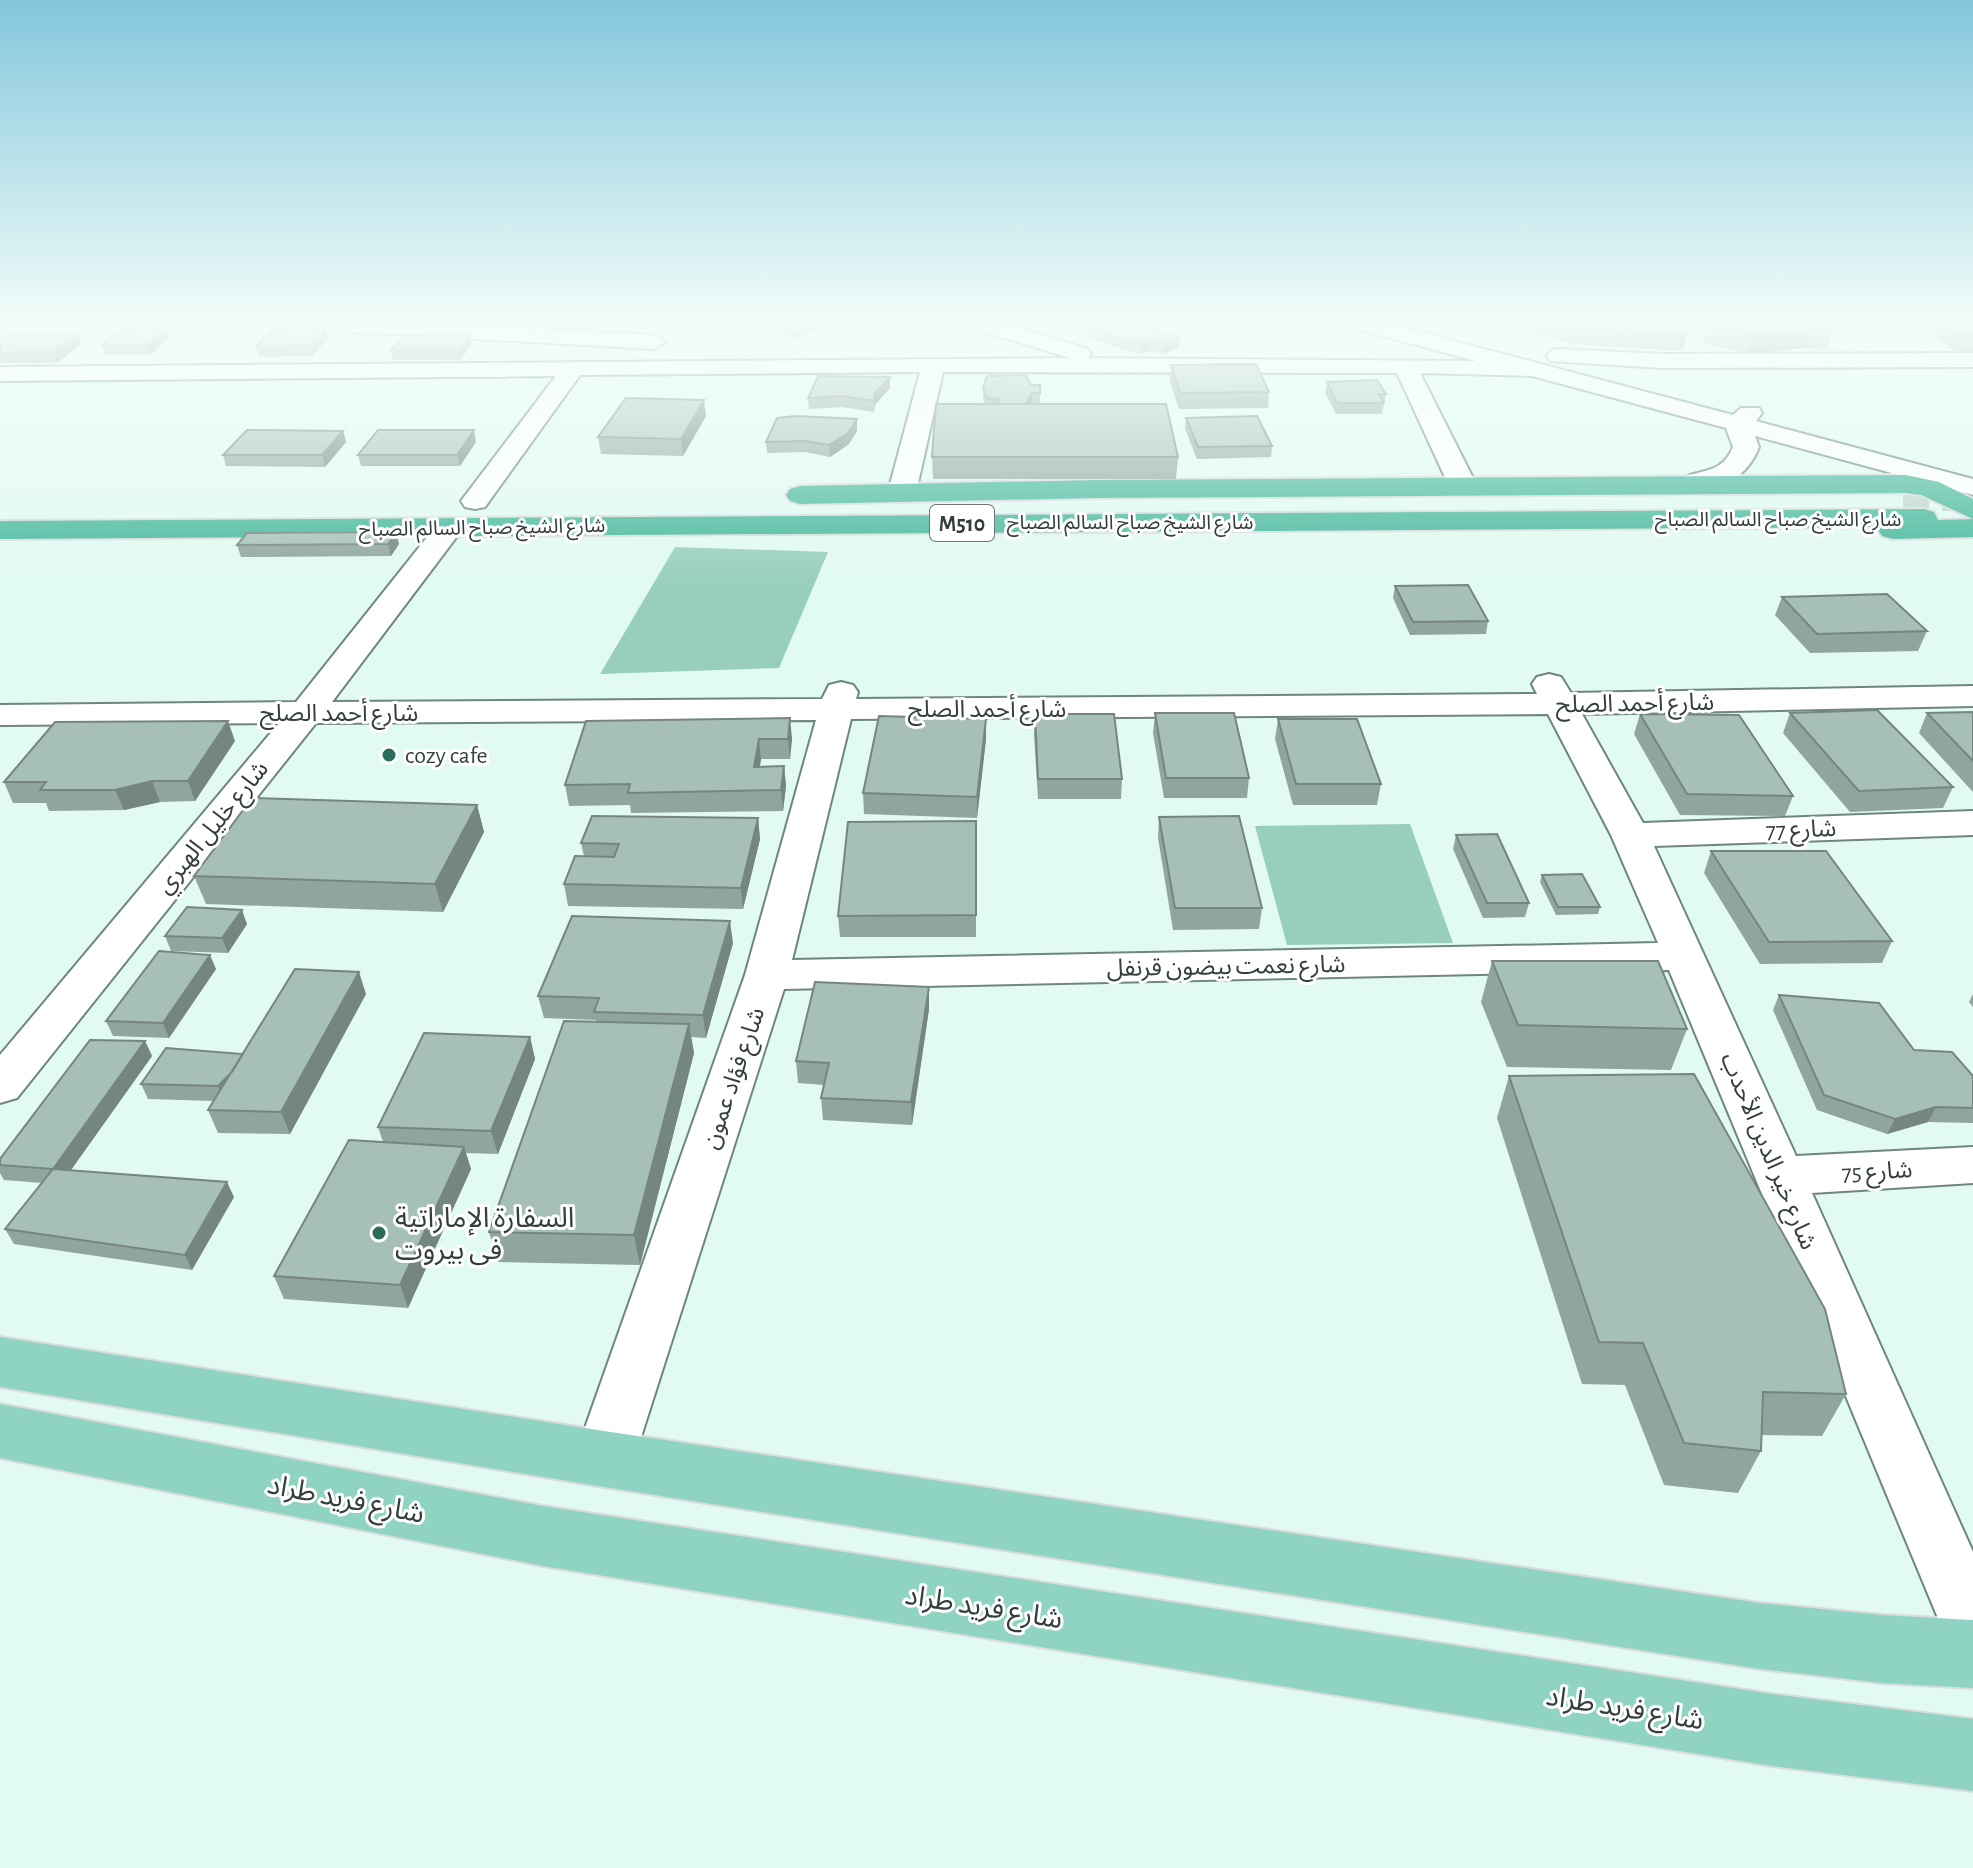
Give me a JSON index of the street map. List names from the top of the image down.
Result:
{
  "streets": {
    "highway": ["شارع الشيخ صباح السالم الصباح", "M510"],
    "main road": ["شارع فريد طراد"],
    "street": [
      "شارع أحمد الصلح",
      "شارع خليل الهبري",
      "شارع 77",
      "شارع نعمت بيضون قرنفل",
      "شارع فؤاد عمون",
      "شارع خير الدين الأحدب",
      "شارع 75"
    ]
  },
  "crossings": [
    ["شارع الشيخ صباح السالم الصباح", "شارع خليل الهبري"],
    ["شارع أحمد الصلح", "شارع خليل الهبري"],
    ["شارع أحمد الصلح", "شارع فؤاد عمون"],
    ["شارع أحمد الصلح", "شارع خير الدين الأحدب"],
    ["شارع 77", "شارع خير الدين الأحدب"],
    ["شارع نعمت بيضون قرنفل", "شارع فؤاد عمون"],
    ["شارع نعمت بيضون قرنفل", "شارع خير الدين الأحدب"],
    ["شارع خير الدين الأحدب", "شارع 75"]
  ],
  "places": ["cozy cafe", "السفارة الإماراتية فى بيروت"]
}
